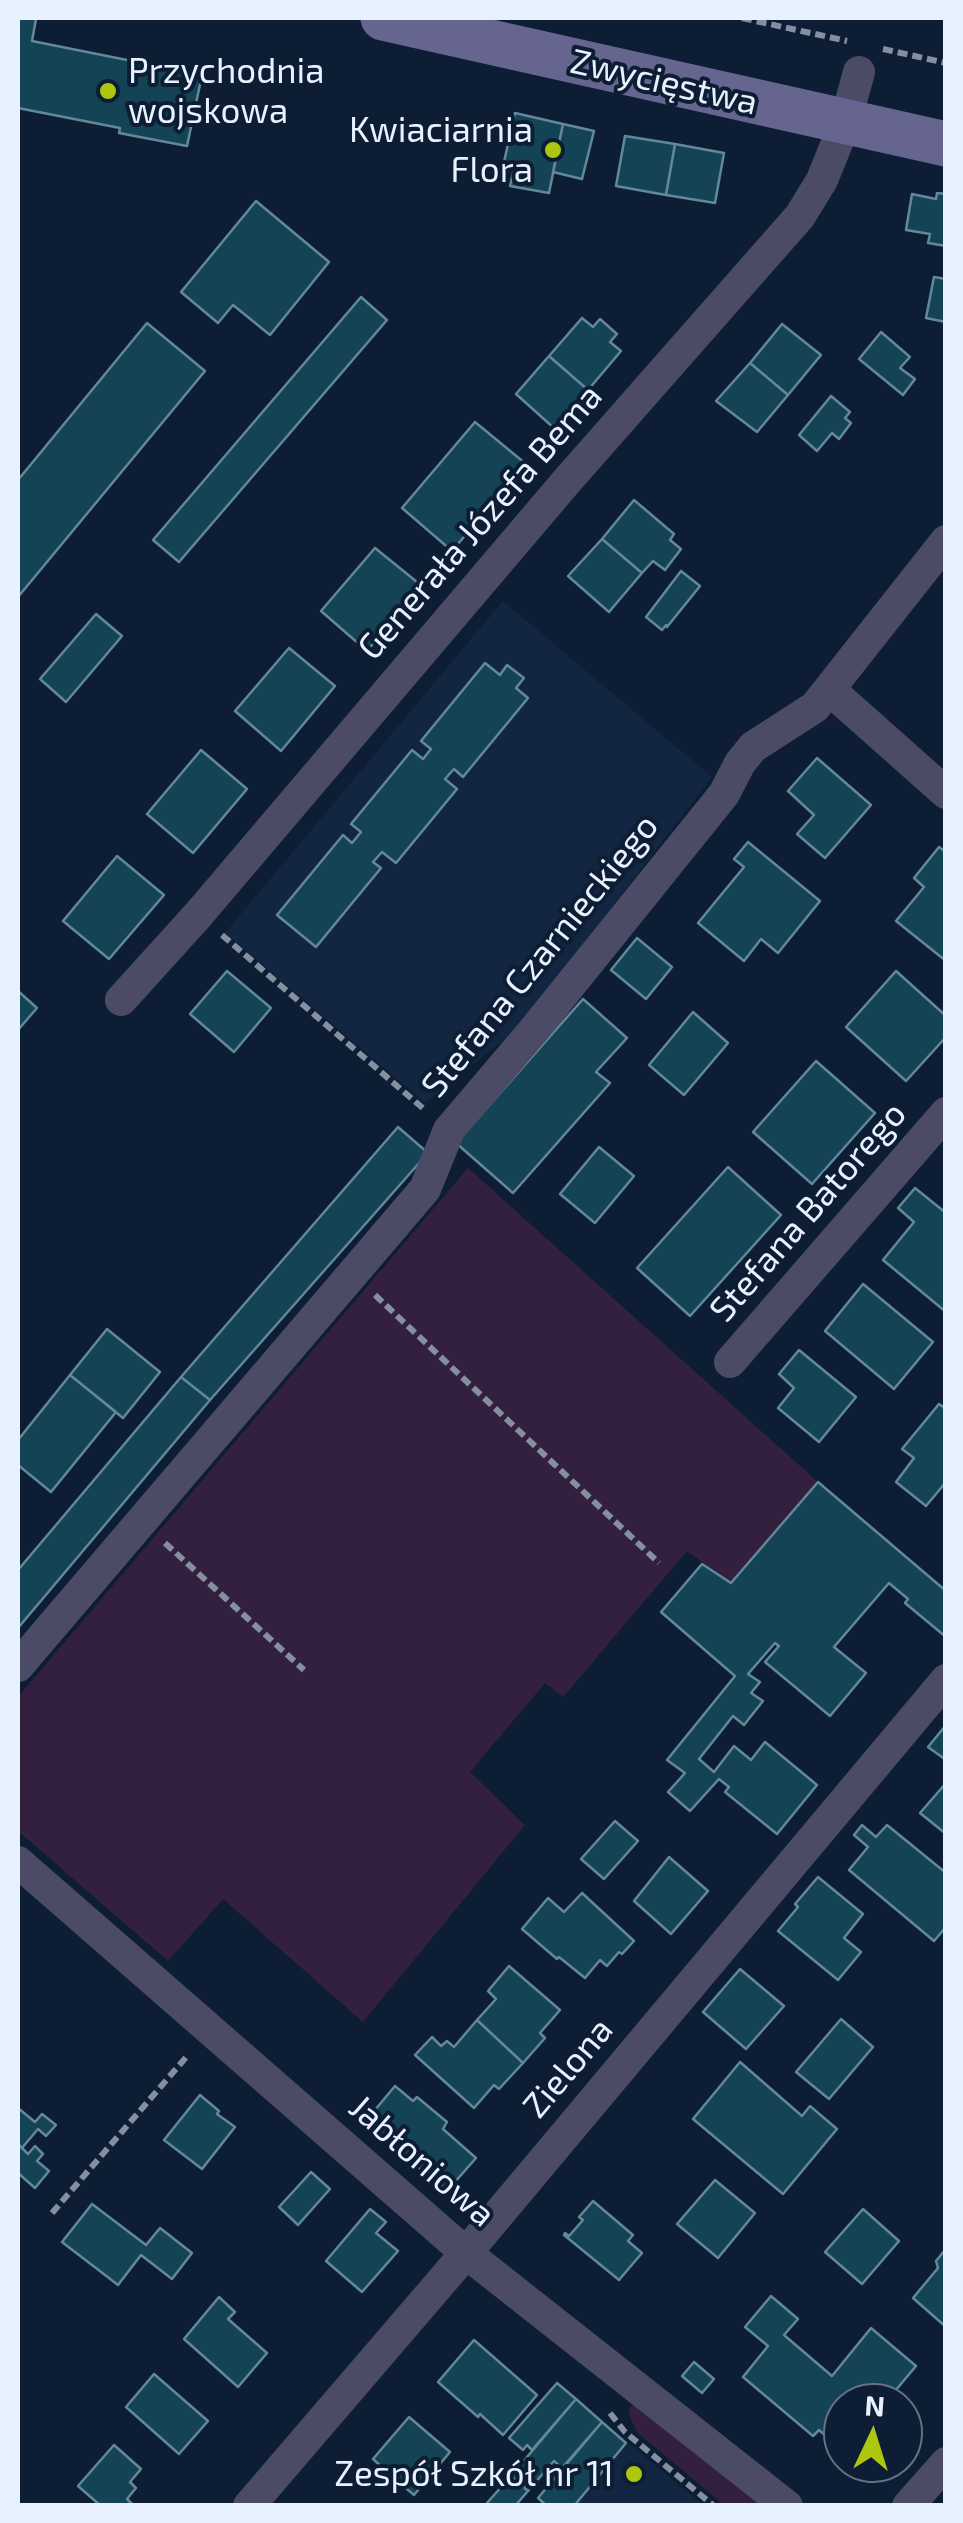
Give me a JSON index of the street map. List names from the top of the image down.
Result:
{
  "streets": {
    "main road": ["Zwycięstwa"],
    "street": [
      "Generała Józefa Bema",
      "Stefana Czarnieckiego",
      "Stefana Batorego",
      "Zielona",
      "Jabłoniowa"
    ]
  },
  "crossings": [
    ["Zwycięstwa", "Generała Józefa Bema"],
    ["Zielona", "Jabłoniowa"]
  ],
  "places": ["Przychodnia wojskowa", "Kwiaciarnia Flora", "Zespół Szkół nr 11"],
  "north": "top"
}
